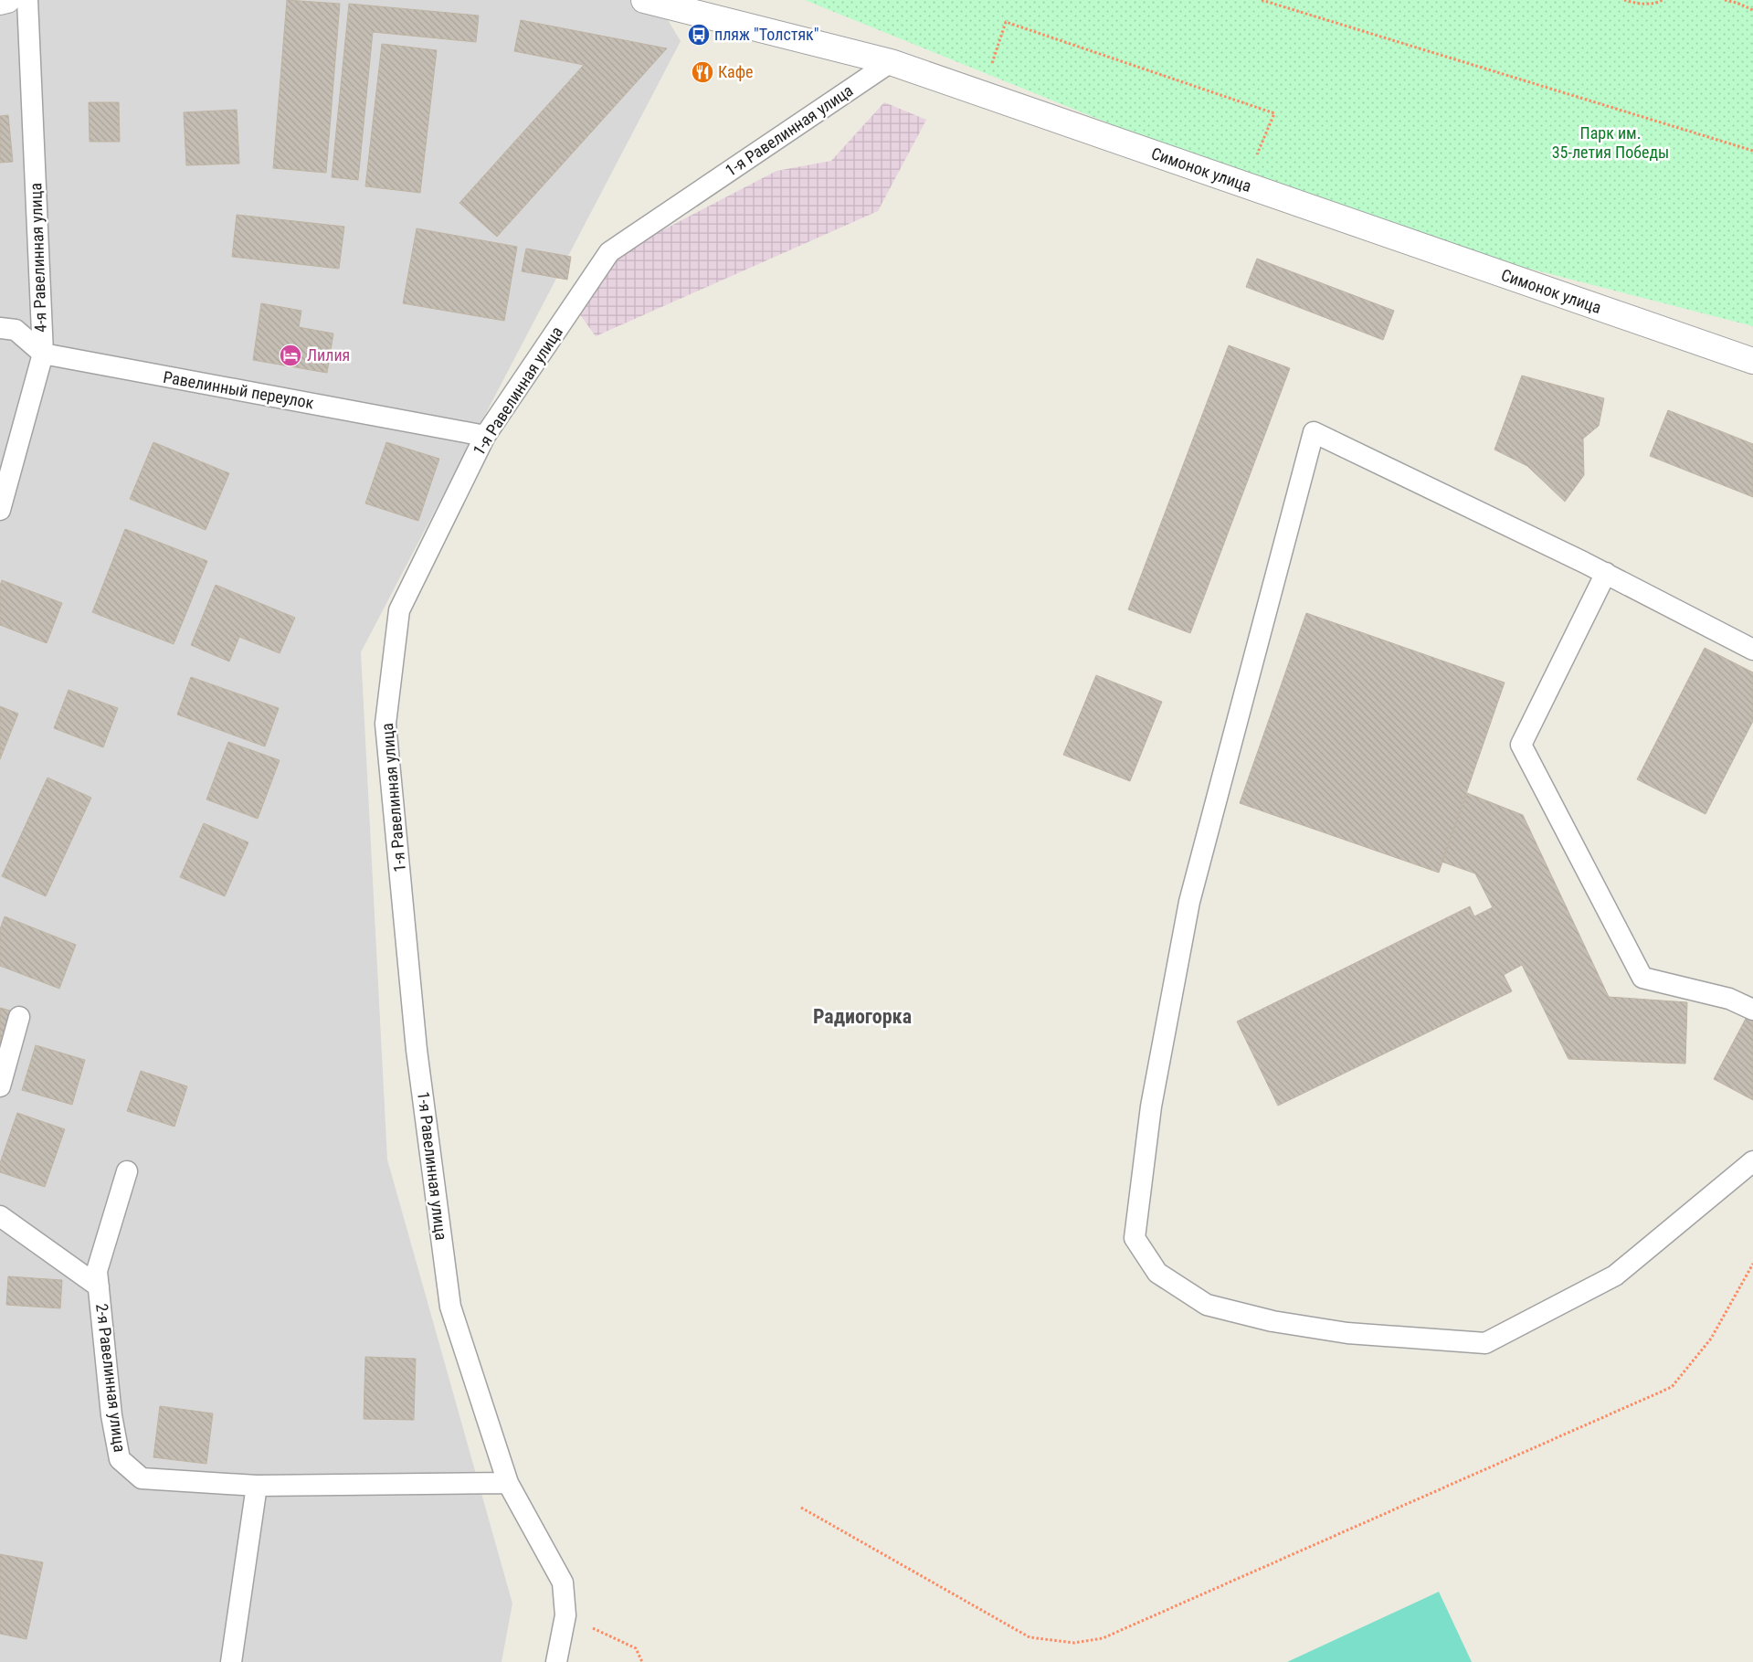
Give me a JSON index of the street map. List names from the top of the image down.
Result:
{
  "streets": {
    "street": ["Симонок улица"],
    "lane": [
      "1-я Равелинная улица",
      "4-я Равелинная улица",
      "Равелинный переулок",
      "2-я Равелинная улица"
    ]
  },
  "crossings": [
    ["1-я Равелинная улица", "Симонок улица"],
    ["1-я Равелинная улица", "Равелинный переулок"],
    ["1-я Равелинная улица", "2-я Равелинная улица"],
    ["4-я Равелинная улица", "Равелинный переулок"]
  ],
  "districts": ["Радиогорка"],
  "parks": ["Парк им. 35-летия Победы"],
  "places": {
    "bus stop": ["пляж \"Толстяк\""],
    "restaurant": ["Кафе"],
    "hotel": ["Лилия"]
  }
}
